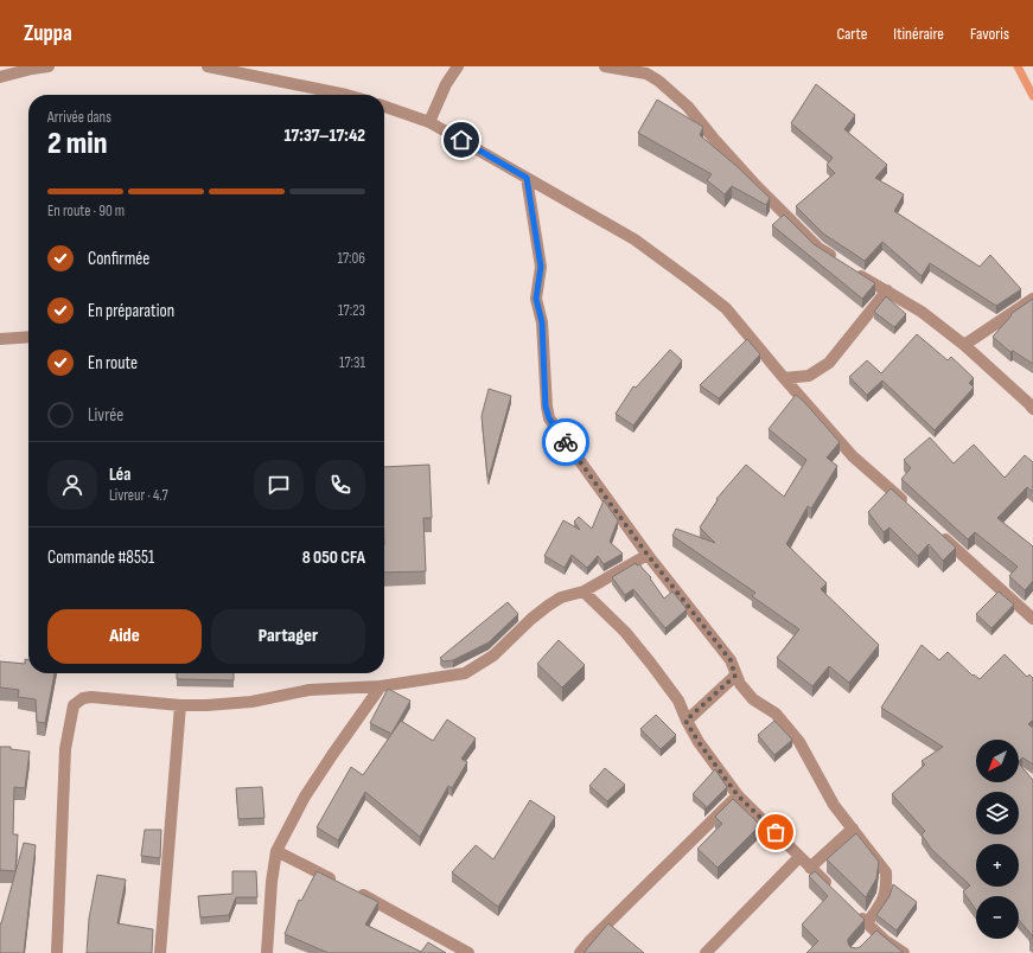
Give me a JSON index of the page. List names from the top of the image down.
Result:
{
  "north": "bottom left",
  "page": {
    "header": "Zuppa",
    "nav": ["Carte", "Itinéraire", "Favoris"],
    "heading": ["2 min", "Arrivée dans", "17:37–17:42"],
    "panel": [
      "Léa",
      "Livreur · 4.7",
      "Commande #8551",
      "8 050 CFA"
    ],
    "bar": "En route · 90 m",
    "list": [
      ["Confirmée", "17:06"],
      ["En préparation", "17:23"],
      ["En route", "17:31"],
      "Livrée"
    ],
    "buttons": ["Aide", "Partager"],
    "map_buttons": ["+", "−"]
  }
}
